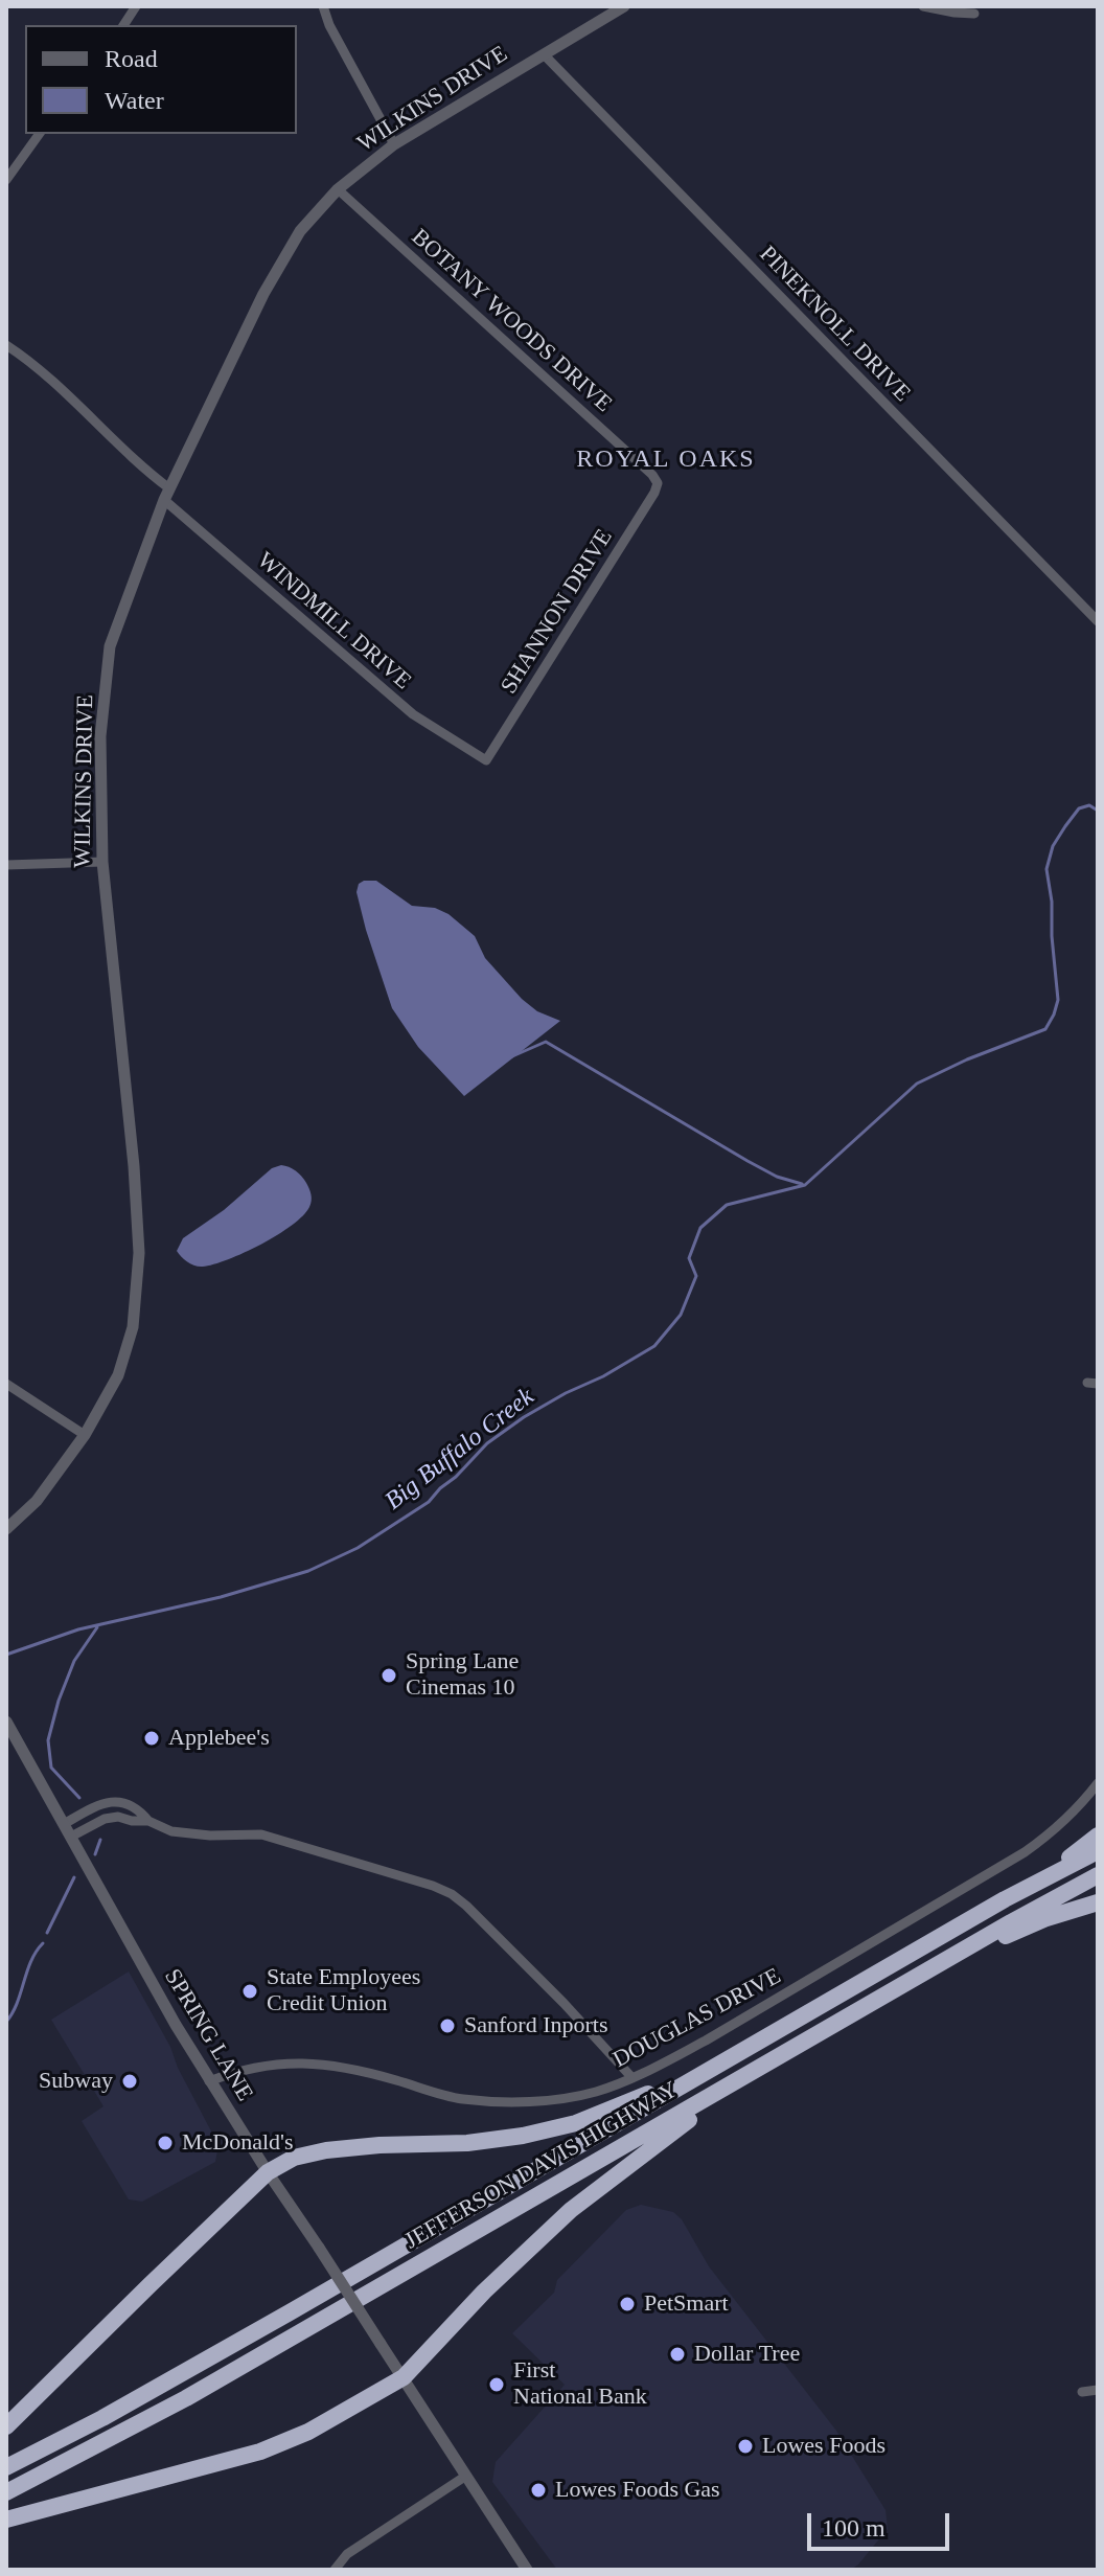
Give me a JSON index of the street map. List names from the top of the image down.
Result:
{
  "streets": {
    "highway": ["JEFFERSON DAVIS HIGHWAY"],
    "street": [
      "WILKINS DRIVE",
      "BOTANY WOODS DRIVE",
      "PINEKNOLL DRIVE",
      "SHANNON DRIVE",
      "WINDMILL DRIVE",
      "DOUGLAS DRIVE",
      "SPRING LANE"
    ]
  },
  "crossings": [
    ["WILKINS DRIVE", "BOTANY WOODS DRIVE"],
    ["WILKINS DRIVE", "PINEKNOLL DRIVE"],
    ["WILKINS DRIVE", "WINDMILL DRIVE"],
    ["BOTANY WOODS DRIVE", "SHANNON DRIVE"],
    ["SHANNON DRIVE", "WINDMILL DRIVE"],
    ["DOUGLAS DRIVE", "SPRING LANE"]
  ],
  "districts": ["ROYAL OAKS"],
  "water": ["Big Buffalo Creek"],
  "places": [
    "Spring Lane Cinemas 10",
    "Applebee's",
    "State Employees Credit Union",
    "Sanford Inports",
    "Subway",
    "McDonald's",
    "PetSmart",
    "Dollar Tree",
    "First National Bank",
    "Lowes Foods",
    "Lowes Foods Gas"
  ],
  "legend": ["Road", "Water"],
  "scale_bar": "100 m"
}
